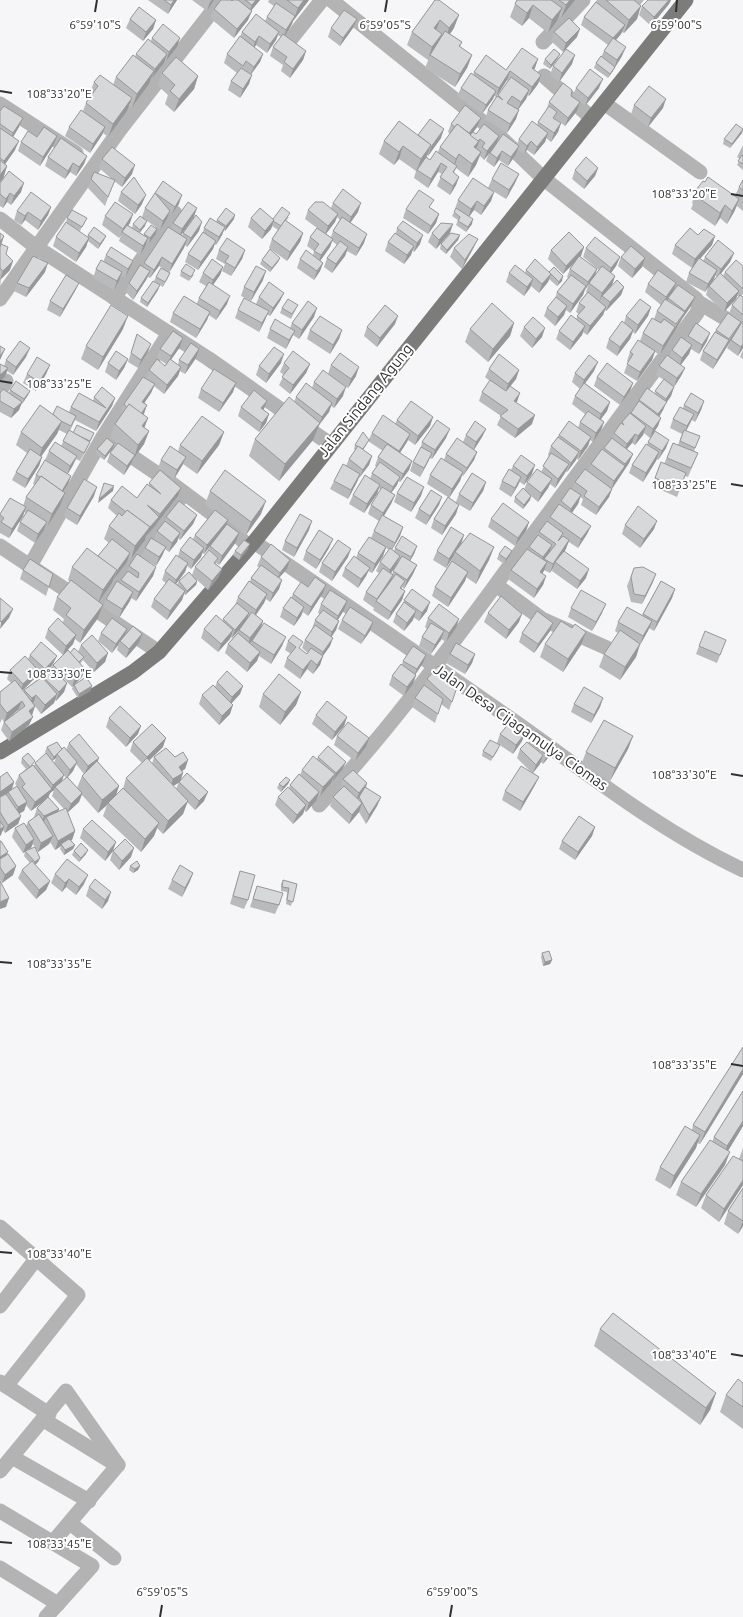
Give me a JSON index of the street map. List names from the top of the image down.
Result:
{
  "streets": {
    "main road": ["Jalan Sindang Agung"],
    "street": ["Jalan Desa Cijagamulya Ciomas"]
  },
  "crossings": [
    ["Jalan Sindang Agung", "Jalan Desa Cijagamulya Ciomas"]
  ],
  "coordinates": [
    "6°59'10\"S",
    "6°59'05\"S",
    "6°59'00\"S",
    "108°33'20\"E",
    "108°33'25\"E",
    "108°33'30\"E",
    "108°33'35\"E",
    "108°33'40\"E",
    "108°33'45\"E"
  ]
}
